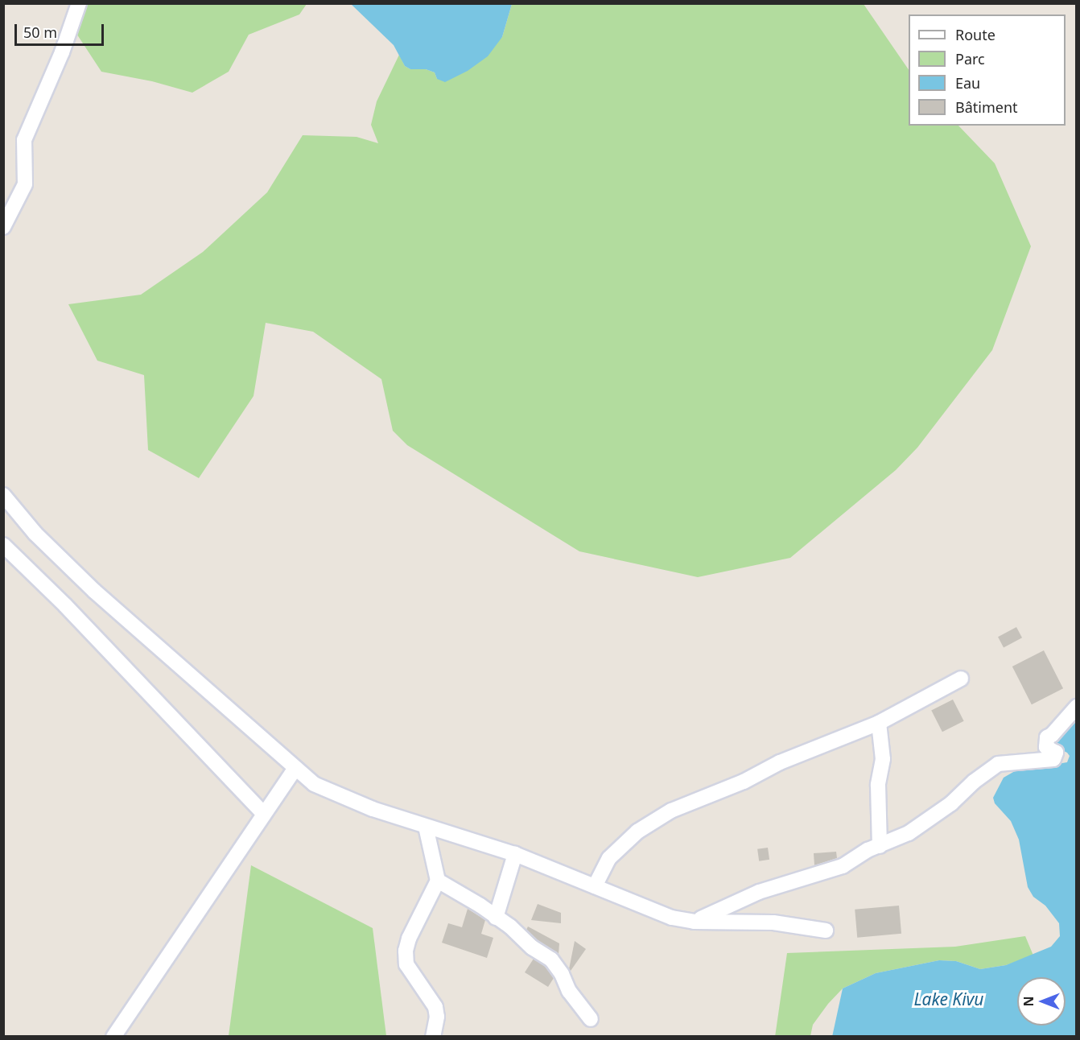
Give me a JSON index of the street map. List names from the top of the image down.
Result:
{
  "water": ["Lake Kivu"],
  "legend": [
    "Route",
    "Parc",
    "Eau",
    "Bâtiment"
  ],
  "scale_bar": "50 m",
  "north": "left"
}
